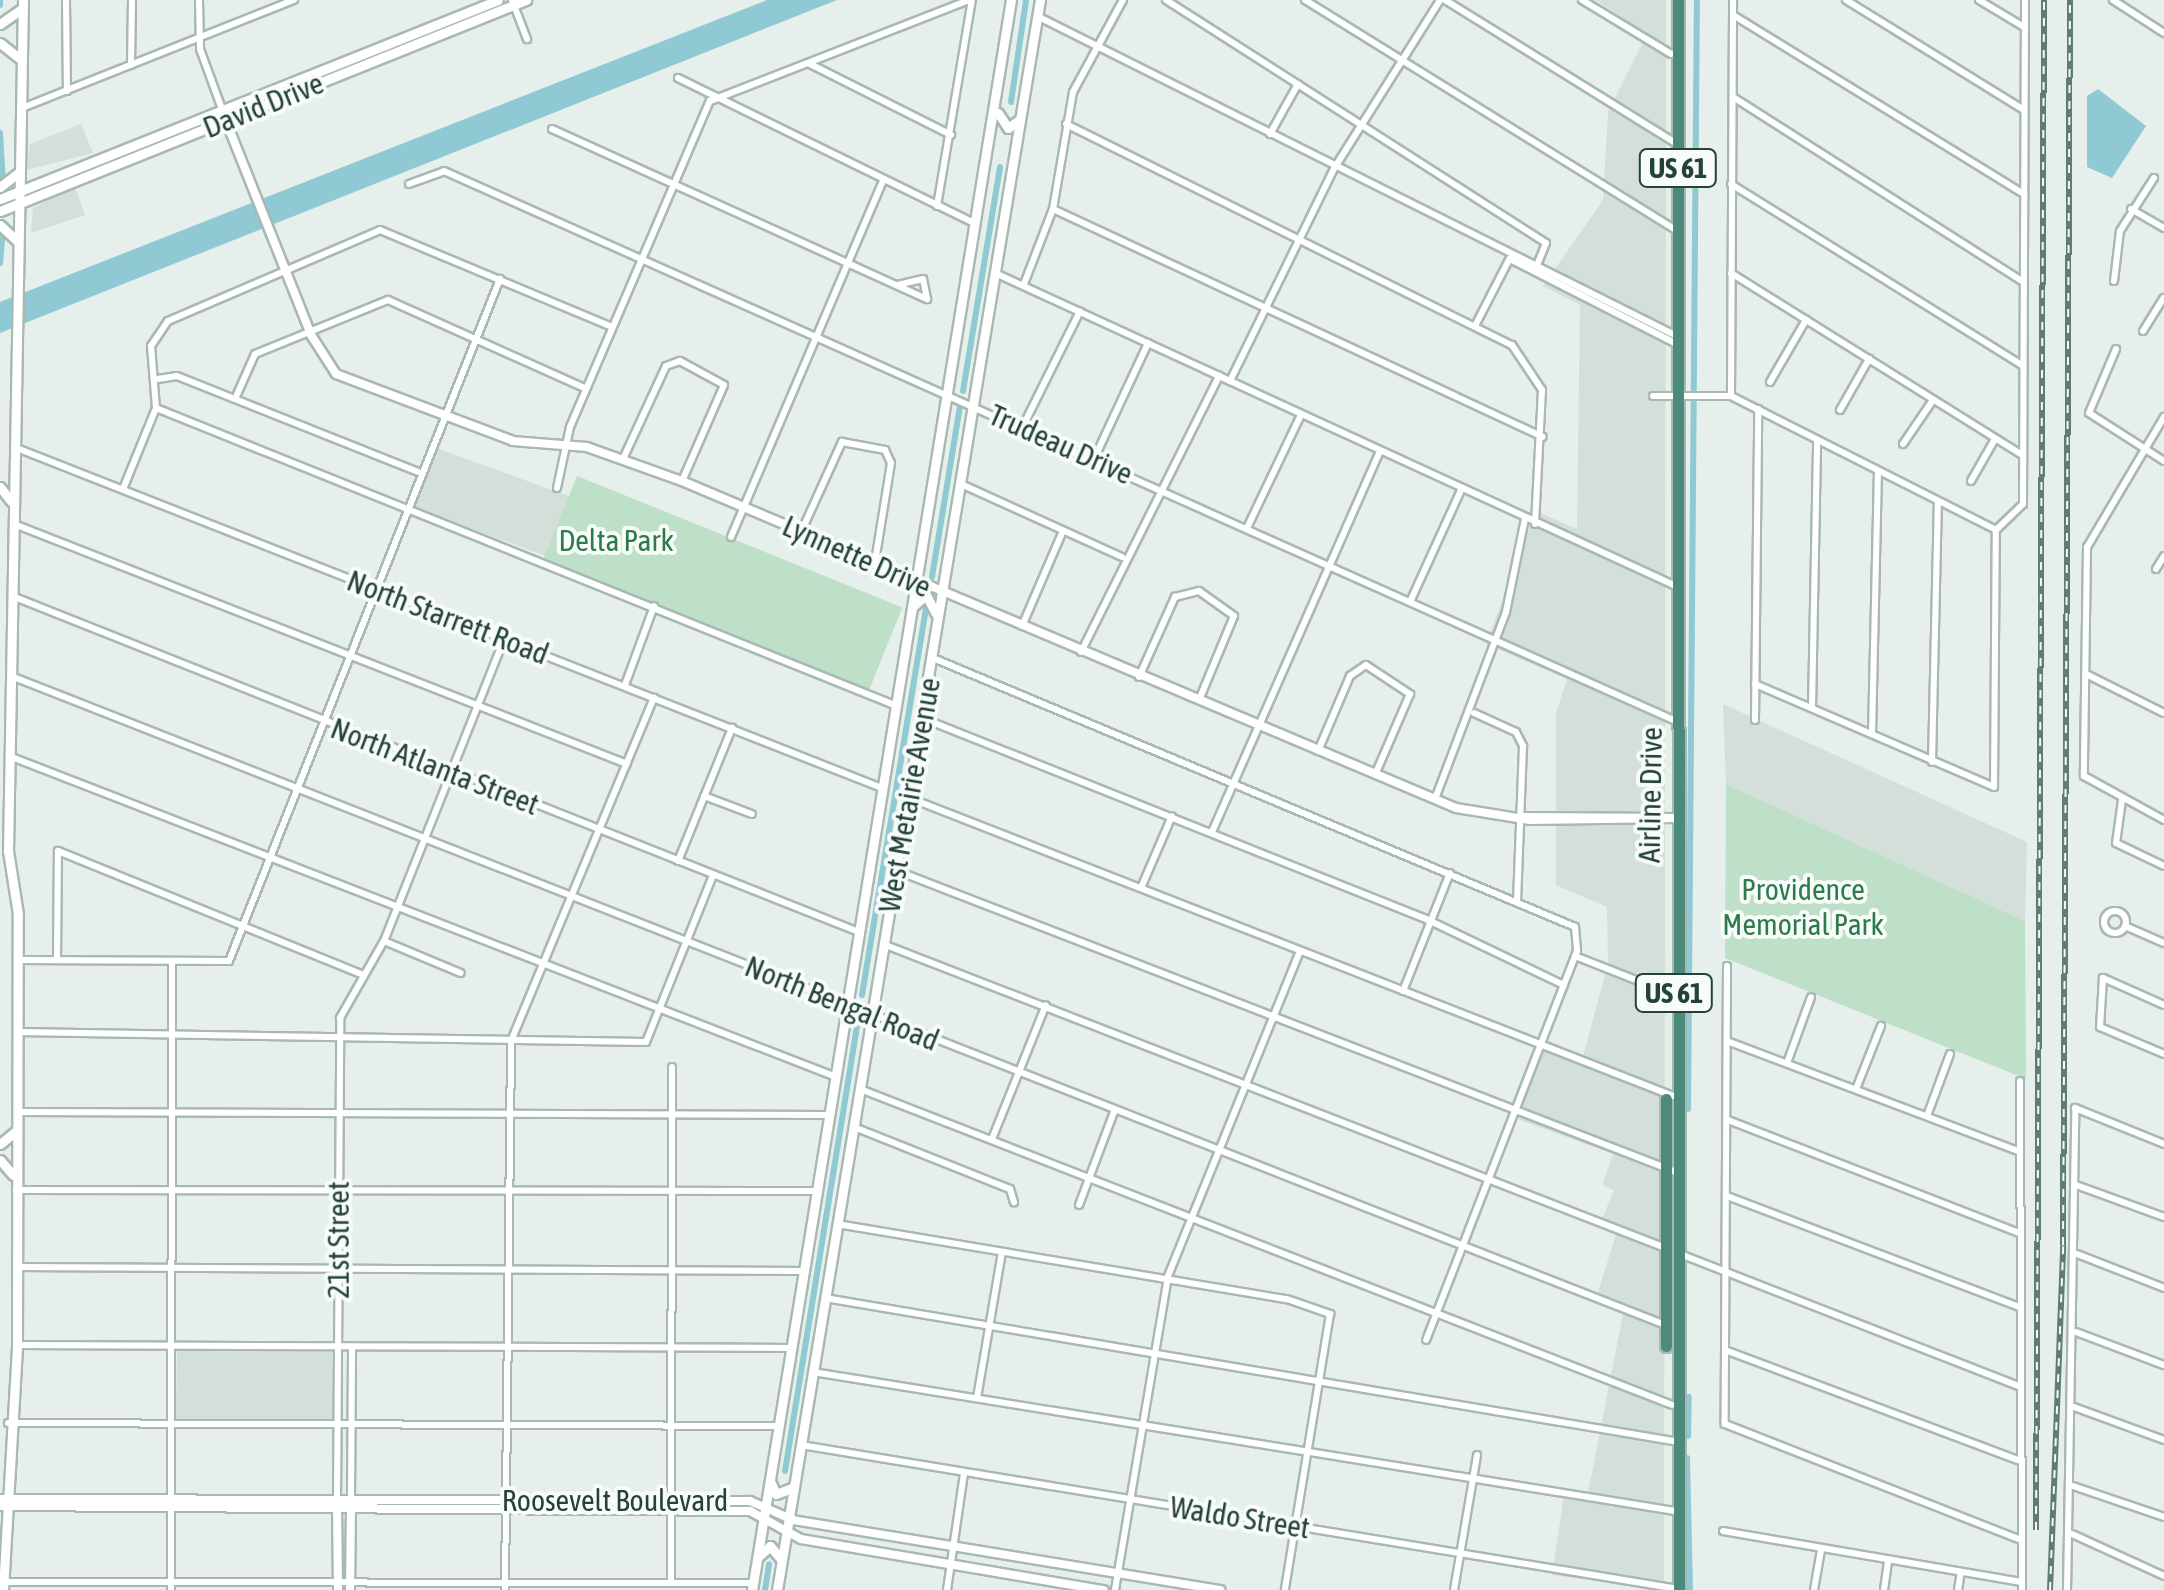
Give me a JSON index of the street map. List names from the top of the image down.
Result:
{
  "streets": {
    "highway": ["US 61", "Airline Drive"],
    "main road": ["David Drive", "West Metairie Avenue"],
    "street": [
      "Trudeau Drive",
      "Lynnette Drive",
      "North Starrett Road",
      "North Atlanta Street",
      "North Bengal Road",
      "21st Street",
      "Roosevelt Boulevard",
      "Waldo Street"
    ]
  },
  "crossings": [
    ["David Drive", "Lynnette Drive"],
    ["Trudeau Drive", "West Metairie Avenue"],
    ["Trudeau Drive", "Airline Drive"],
    ["Lynnette Drive", "West Metairie Avenue"],
    ["Lynnette Drive", "Airline Drive"],
    ["North Starrett Road", "West Metairie Avenue"],
    ["North Starrett Road", "21st Street"],
    ["North Atlanta Street", "West Metairie Avenue"],
    ["North Atlanta Street", "21st Street"],
    ["West Metairie Avenue", "North Bengal Road"],
    ["West Metairie Avenue", "Roosevelt Boulevard"],
    ["West Metairie Avenue", "Waldo Street"],
    ["Airline Drive", "North Bengal Road"],
    ["Airline Drive", "Waldo Street"],
    ["North Bengal Road", "21st Street"],
    ["21st Street", "Roosevelt Boulevard"]
  ],
  "parks": ["Delta Park", "Providence Memorial Park"]
}
